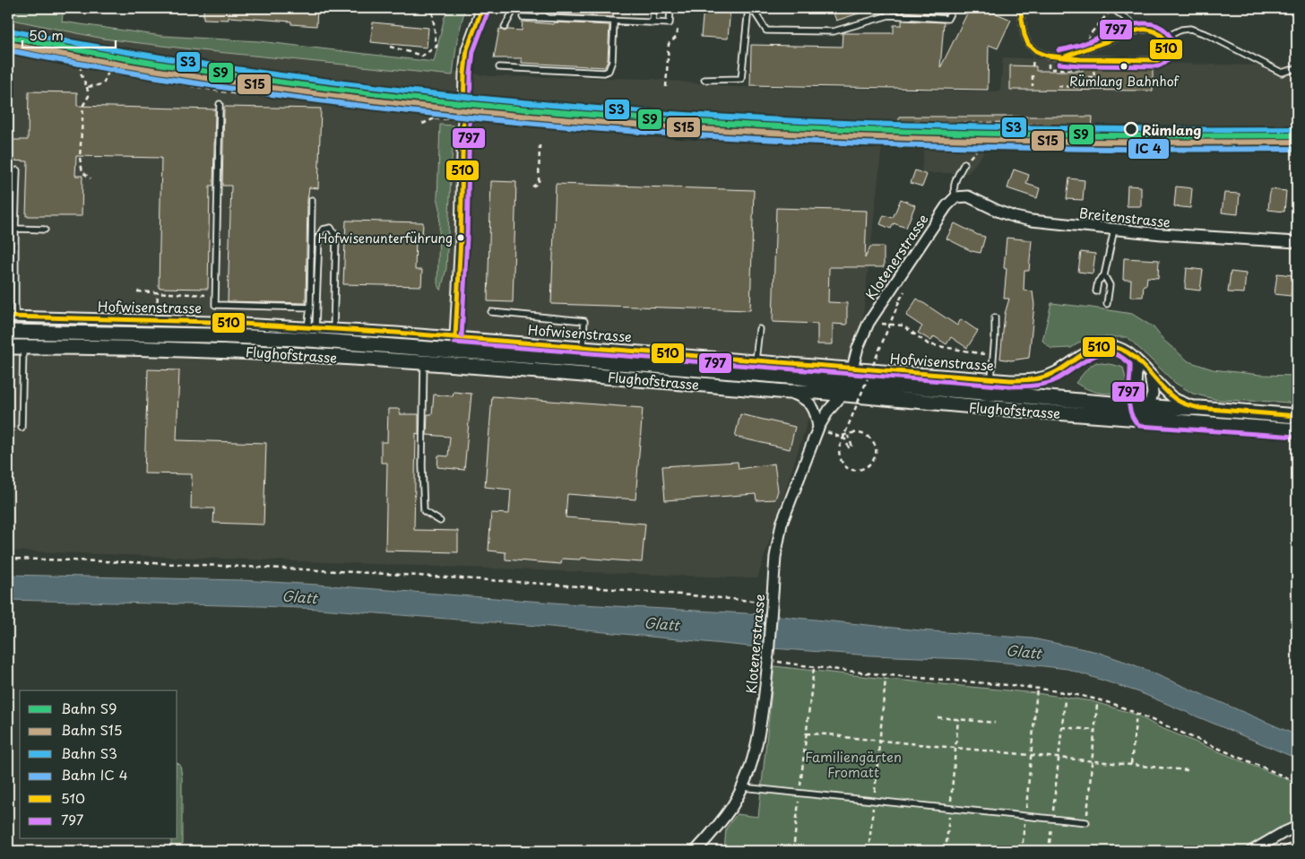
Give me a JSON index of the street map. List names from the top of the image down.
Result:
{
  "streets": {
    "main road": ["Flughofstrasse"],
    "street": ["Breitenstrasse", "Klotenerstrasse", "Hofwisenstrasse"]
  },
  "crossings": [
    ["Breitenstrasse", "Klotenerstrasse"],
    ["Klotenerstrasse", "Hofwisenstrasse"],
    ["Klotenerstrasse", "Flughofstrasse"],
    ["Hofwisenstrasse", "Flughofstrasse"]
  ],
  "water": ["Glatt"],
  "parks": ["Familiengärten Fromatt"],
  "places": ["Rümlang Bahnhof", "Rümlang", "Hofwisenunterführung"],
  "lines": [
    "transit line 510",
    "transit line 797",
    "rail line S3",
    "rail line S9",
    "rail line S15"
  ],
  "legend": [
    "Bahn S9",
    "Bahn S15",
    "Bahn S3",
    "Bahn IC 4",
    "510",
    "797"
  ],
  "scale_bar": "50 m"
}
